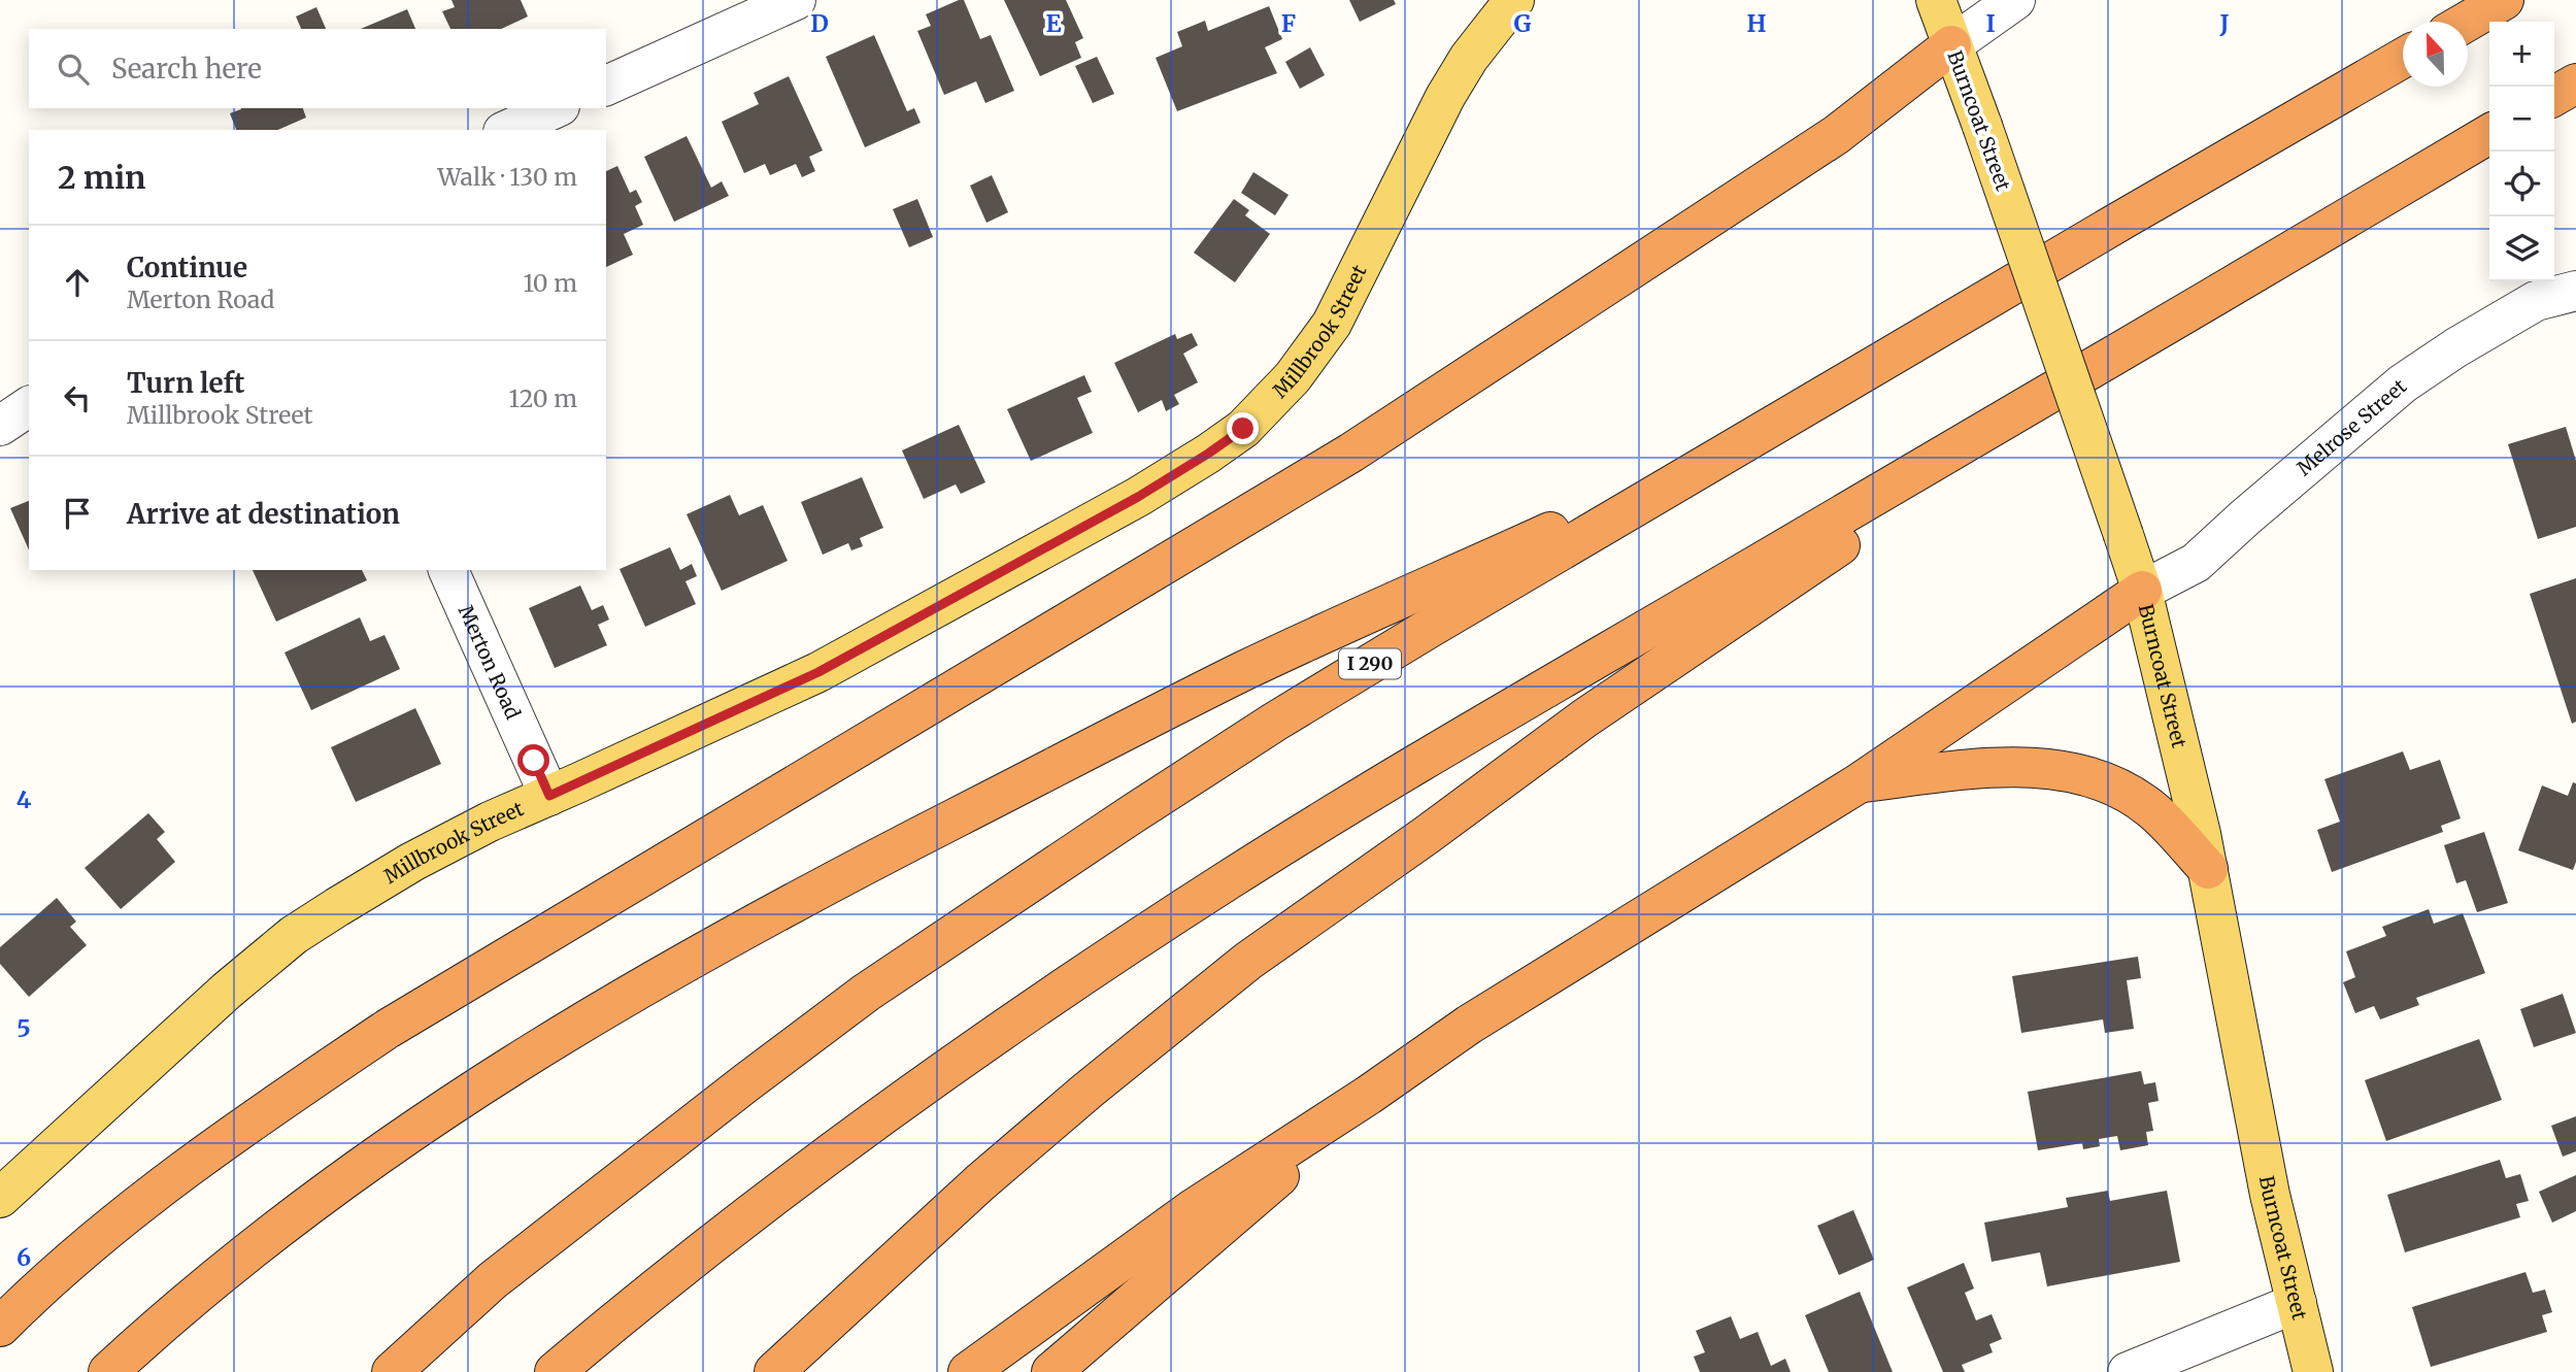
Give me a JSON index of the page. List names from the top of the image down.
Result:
{
  "streets": {
    "highway": ["I 290"],
    "main road": ["Burncoat Street", "Millbrook Street"],
    "street": ["Melrose Street", "Merton Road"]
  },
  "crossings": [
    ["Burncoat Street", "Melrose Street"],
    ["Millbrook Street", "Merton Road"]
  ],
  "north": "top",
  "page": {
    "map_buttons": ["+", "−"],
    "search": "Search here",
    "heading": ["2 min", "Walk · 130 m"],
    "list": [
      ["Continue", "Merton Road", "10 m"],
      ["Turn left", "Millbrook Street", "120 m"],
      "Arrive at destination"
    ]
  },
  "grid": {
    "columns": [
      "D",
      "E",
      "F",
      "G",
      "H",
      "I",
      "J"
    ],
    "rows": ["4", "5", "6"]
  }
}
